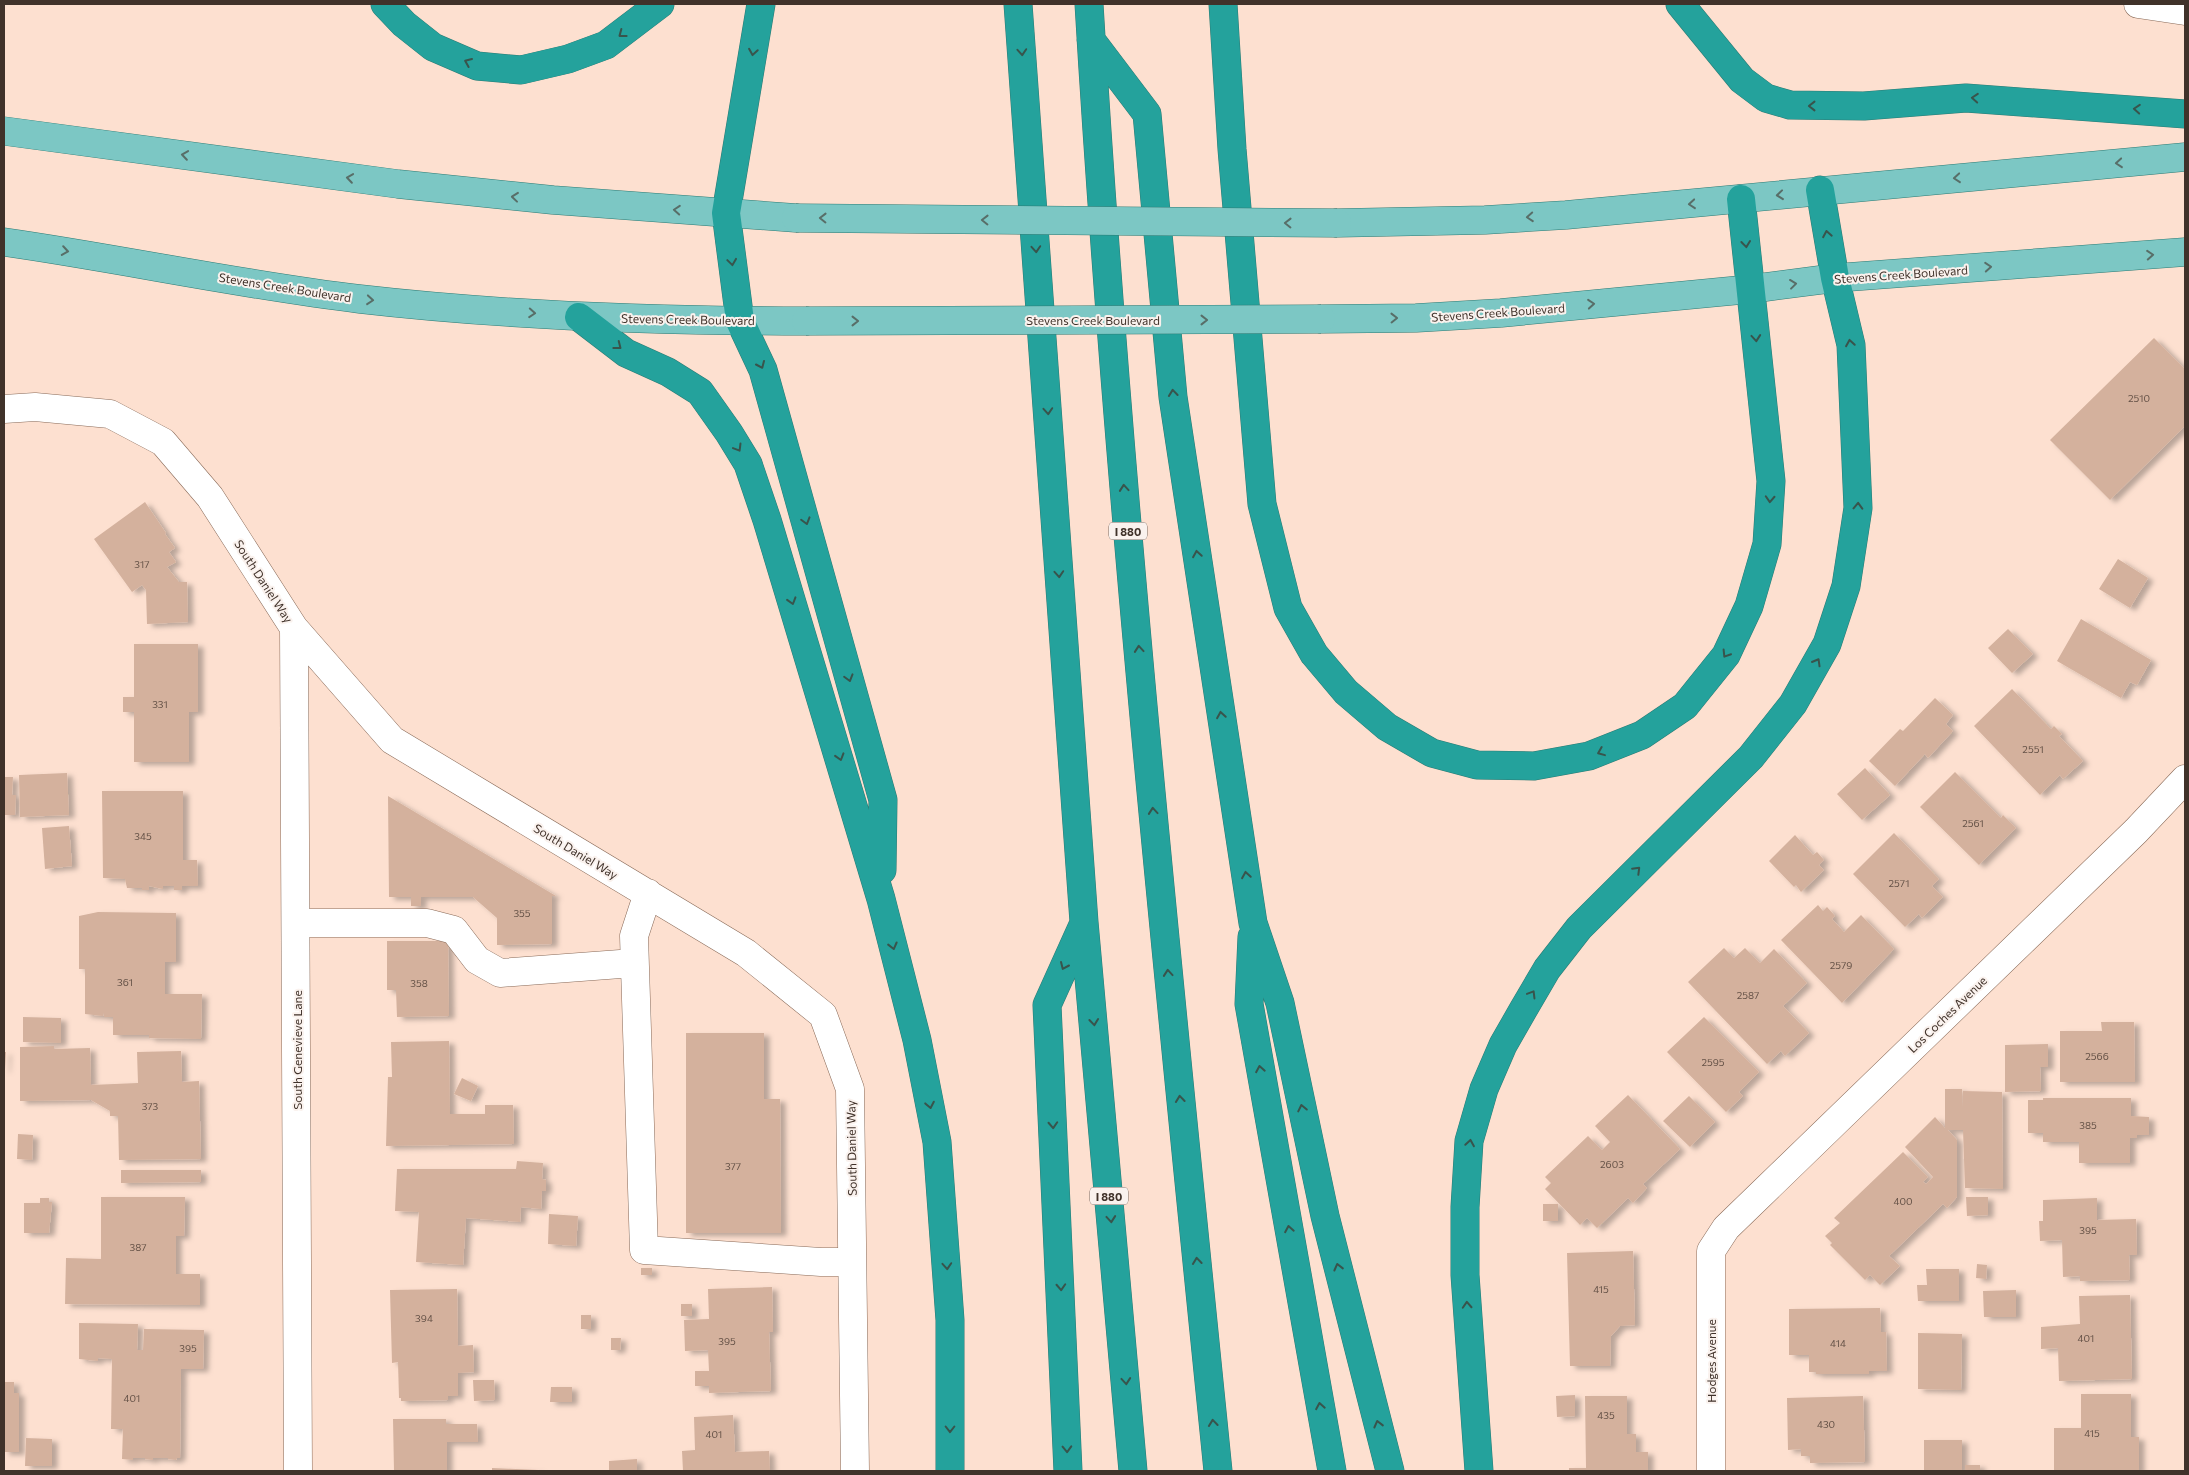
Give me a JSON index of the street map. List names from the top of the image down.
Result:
{
  "streets": {
    "highway": ["I 880"],
    "main road": ["Stevens Creek Boulevard"],
    "street": [
      "South Daniel Way",
      "Los Coches Avenue",
      "South Genevieve Lane",
      "Hodges Avenue"
    ]
  },
  "crossings": [
    ["South Daniel Way", "South Genevieve Lane"],
    ["Los Coches Avenue", "Hodges Avenue"]
  ],
  "house_numbers": [
    "2510",
    "317",
    "331",
    "2551",
    "2561",
    "345",
    "2571",
    "355",
    "2579",
    "361",
    "358",
    "2587",
    "2566",
    "2595",
    "373",
    "385",
    "2603",
    "377",
    "400",
    "395",
    "387",
    "415",
    "394",
    "401",
    "395",
    "414",
    "395",
    "401",
    "435",
    "430",
    "415",
    "401"
  ]
}
